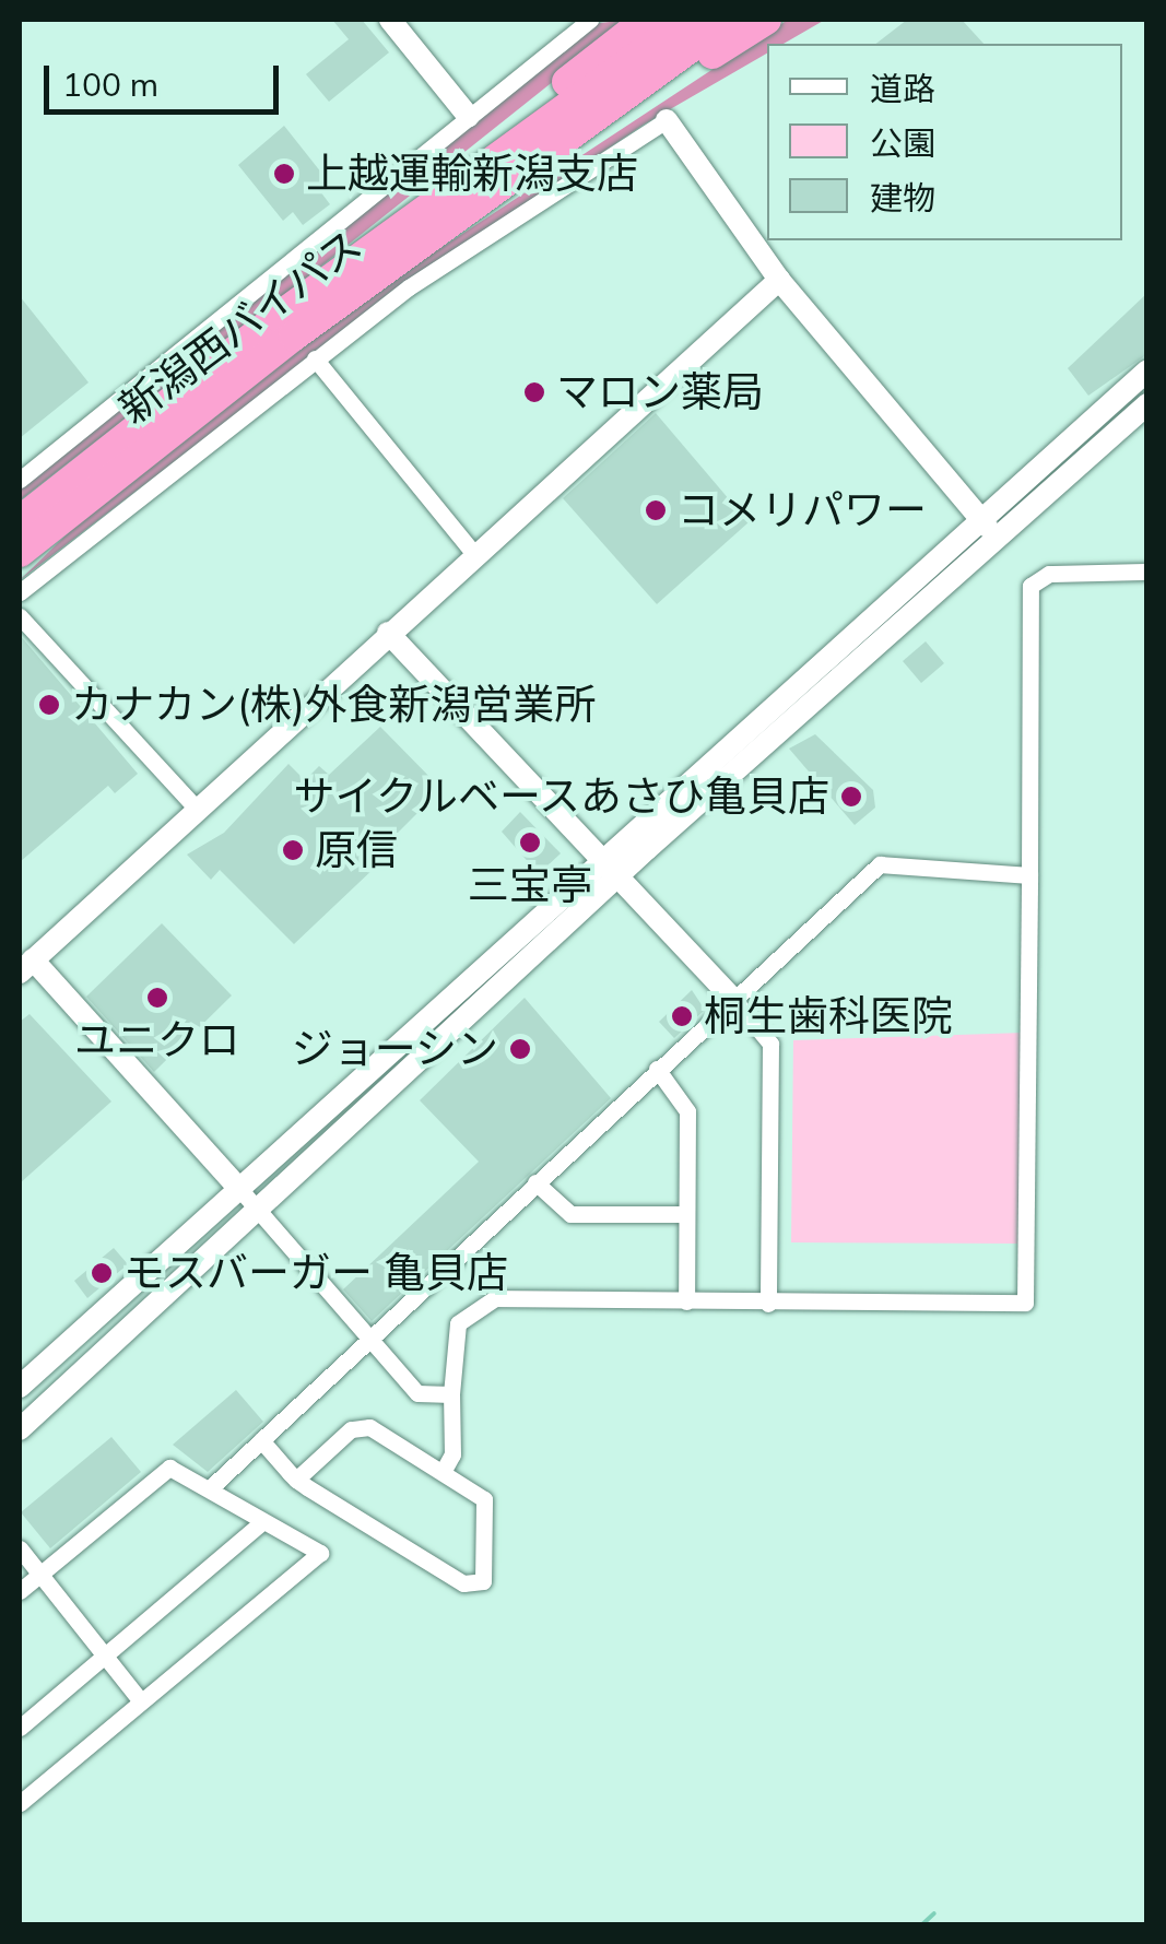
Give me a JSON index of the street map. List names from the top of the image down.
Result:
{
  "streets": {
    "highway": ["新潟西バイパス"]
  },
  "places": [
    "上越運輸新潟支店",
    "マロン薬局",
    "コメリパワー",
    "カナカン(株)外食新潟営業所",
    "サイクルベースあさひ亀貝店",
    "三宝亭",
    "原信",
    "ユニクロ",
    "桐生歯科医院",
    "ジョーシン",
    "モスバーガー 亀貝店"
  ],
  "legend": ["道路", "公園", "建物"],
  "scale_bar": "100 m"
}
